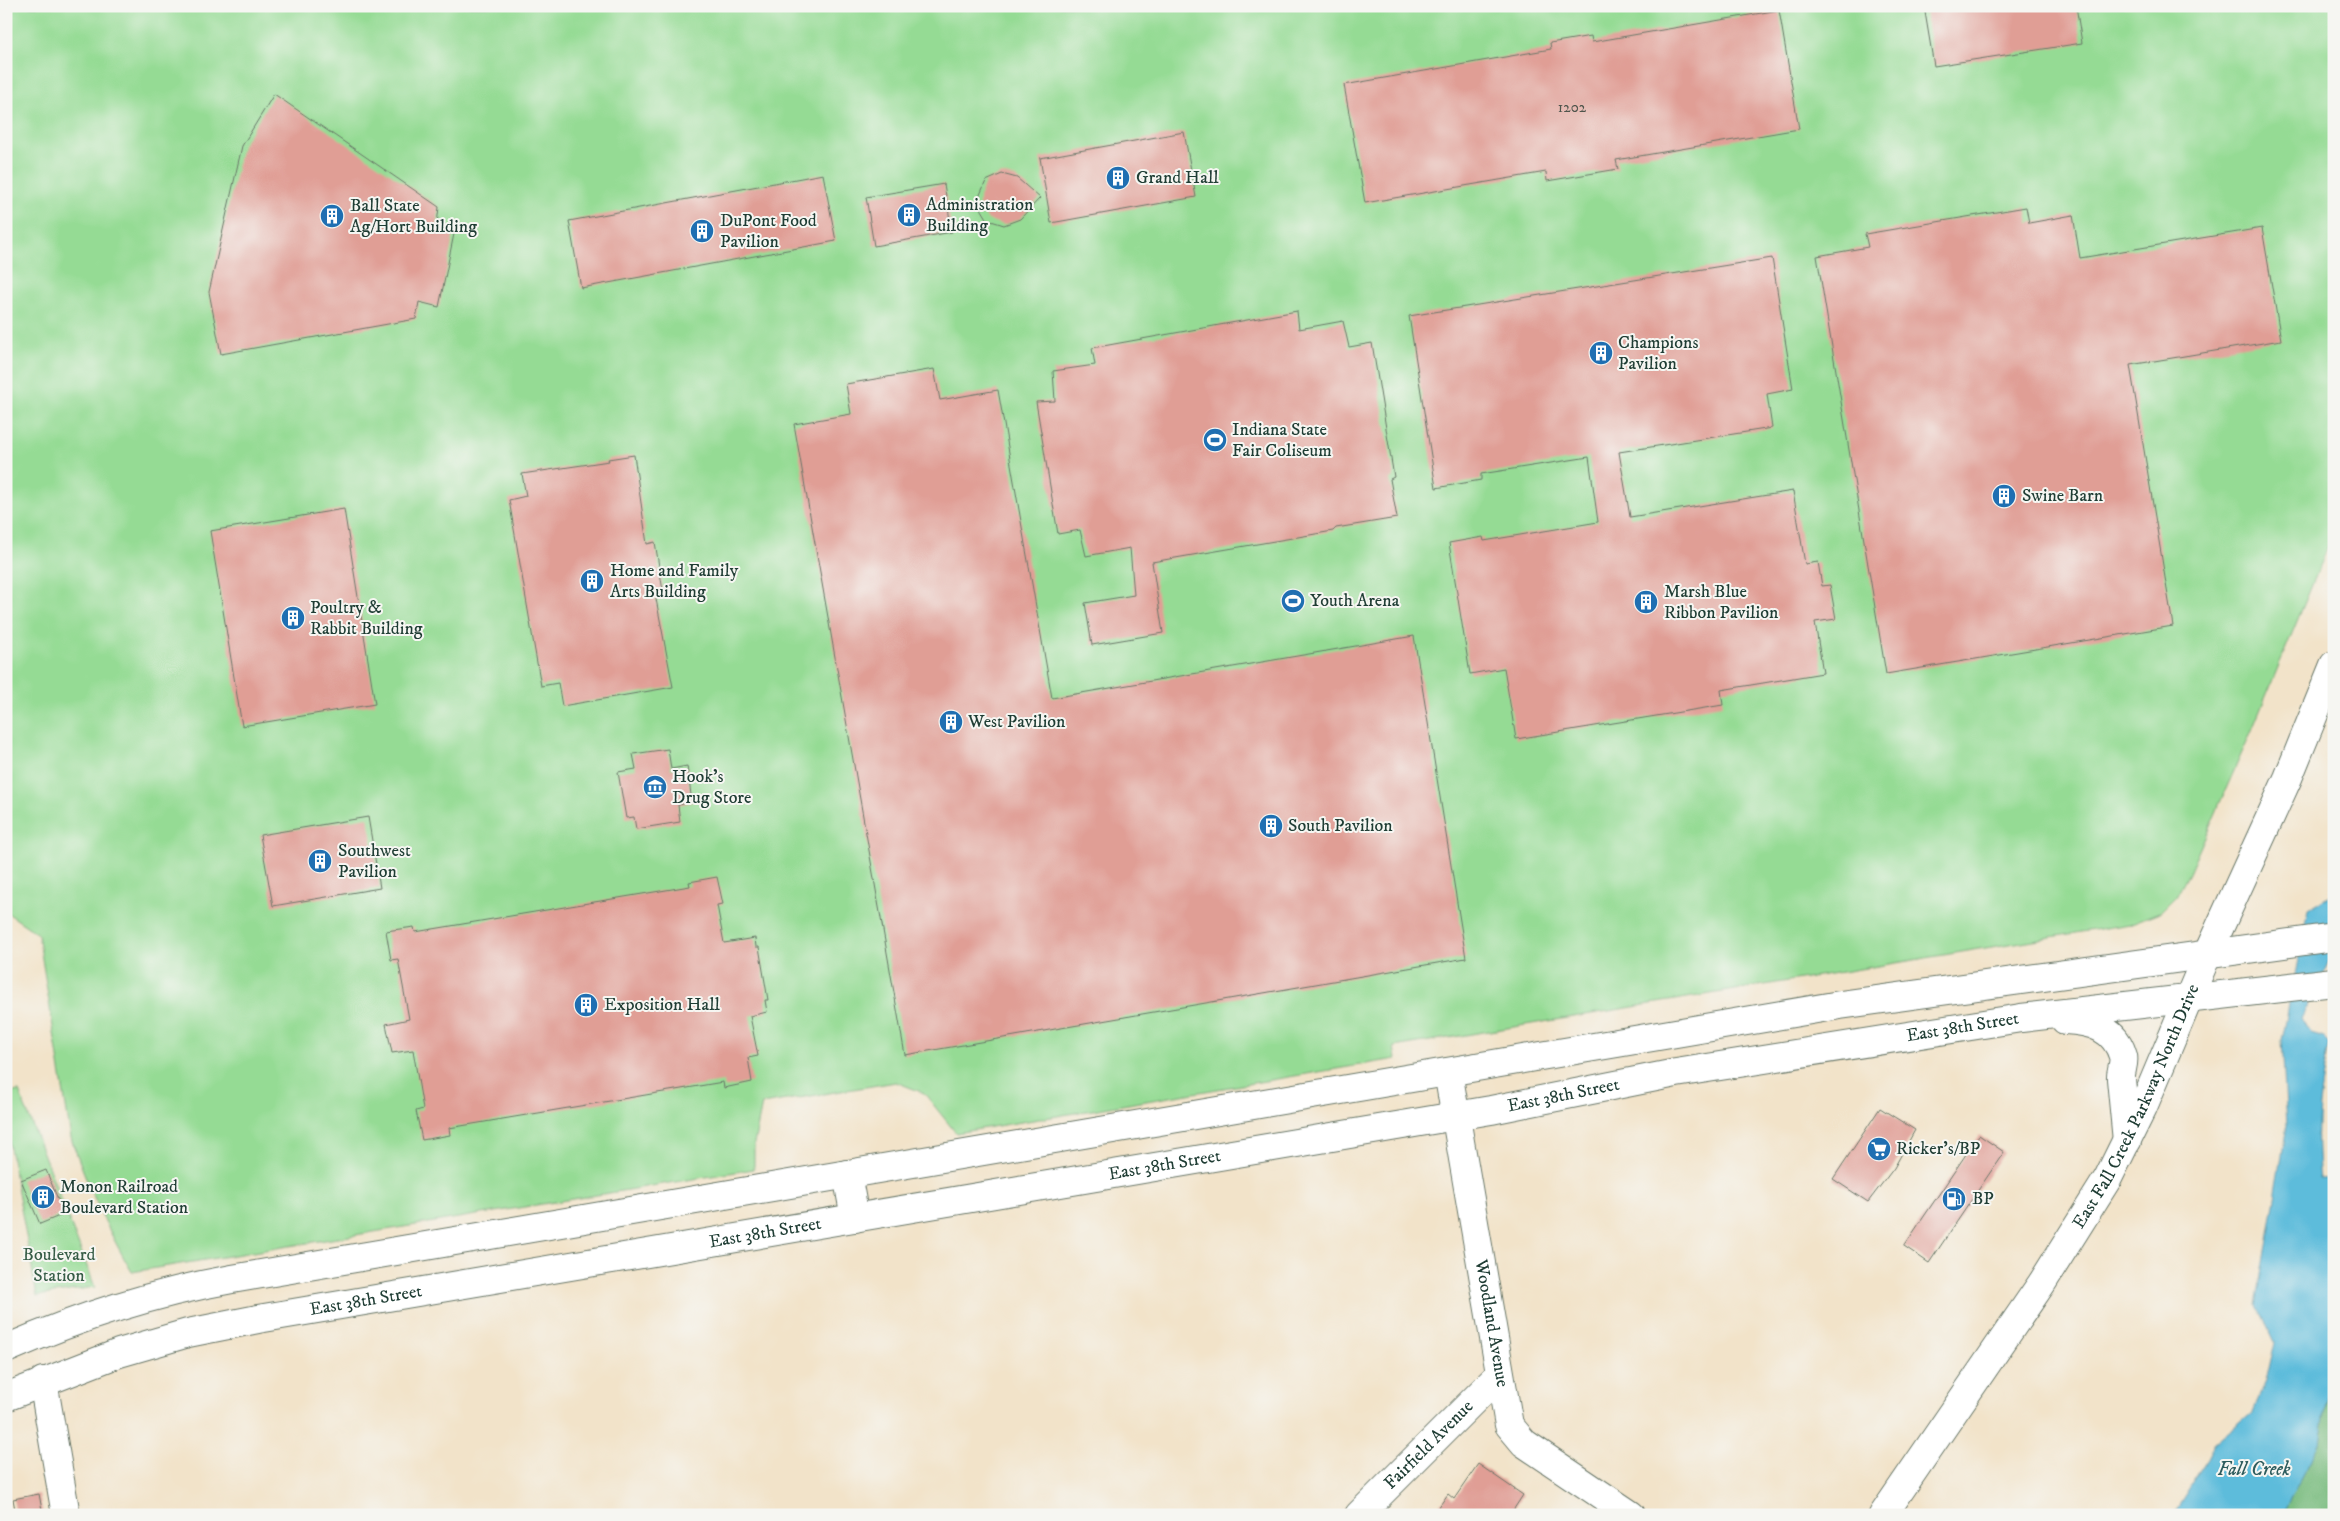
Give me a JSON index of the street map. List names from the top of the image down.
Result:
{
  "streets": {
    "main road": [
      "East 38th Street",
      "East Fall Creek Parkway North Drive",
      "Woodland Avenue",
      "Fairfield Avenue"
    ]
  },
  "crossings": [
    ["East 38th Street", "East Fall Creek Parkway North Drive"],
    ["East 38th Street", "Woodland Avenue"],
    ["Woodland Avenue", "Fairfield Avenue"]
  ],
  "water": ["Fall Creek"],
  "parks": ["Boulevard Station"],
  "places": {
    "building": [
      "Grand Hall",
      "Administration Building",
      "Ball State Ag/Hort Building",
      "DuPont Food Pavilion",
      "Champions Pavilion",
      "Swine Barn",
      "Home and Family Arts Building",
      "Marsh Blue Ribbon Pavilion",
      "Poultry & Rabbit Building",
      "West Pavilion",
      "South Pavilion",
      "Southwest Pavilion",
      "Exposition Hall",
      "Monon Railroad Boulevard Station"
    ],
    "sports": ["Indiana State Fair Coliseum", "Youth Arena"],
    "museum": ["Hook's Drug Store"],
    "supermarket": ["Ricker's/BP"],
    "fuel station": ["BP"]
  },
  "house_numbers": ["1202"]
}
